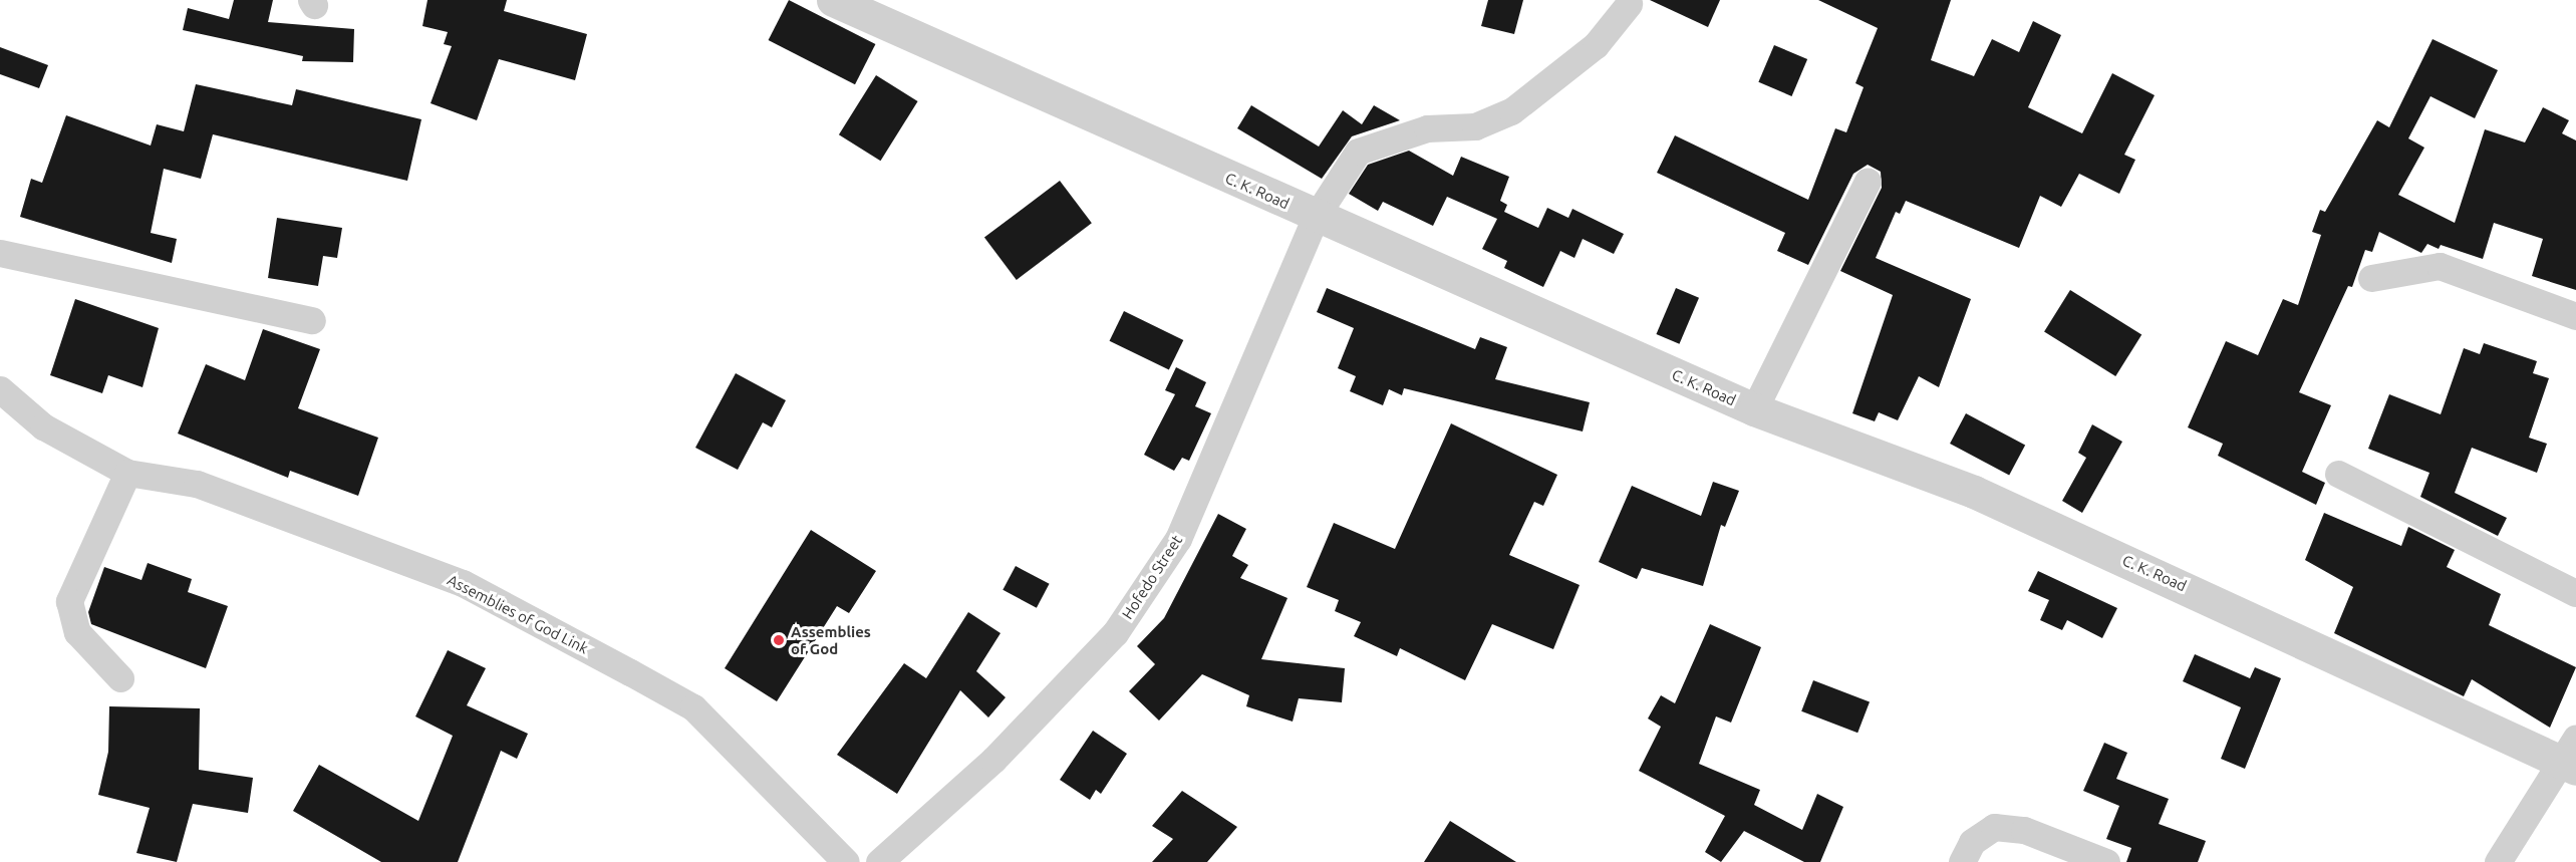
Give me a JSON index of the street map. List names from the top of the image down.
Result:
{
  "streets": {
    "street": ["C. K. Road", "Hofedo Street", "Assemblies of God Link"]
  },
  "crossings": [
    ["C. K. Road", "Hofedo Street"]
  ],
  "places": ["Assemblies of God"]
}
